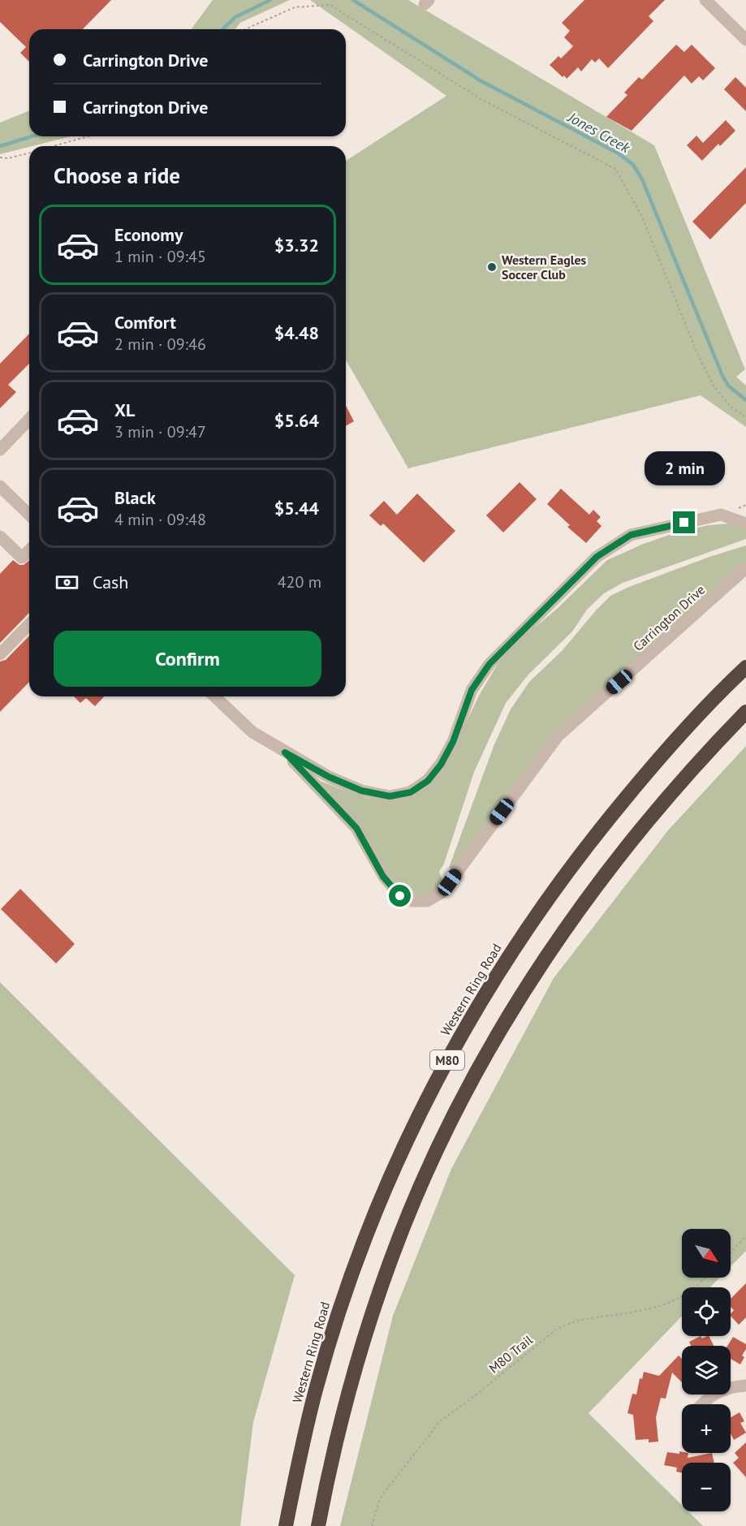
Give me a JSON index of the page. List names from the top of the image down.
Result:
{
  "streets": {
    "highway": ["Western Ring Road", "M80"],
    "street": ["Carrington Drive"],
    "path": ["M80 Trail"]
  },
  "water": ["Jones Creek"],
  "places": ["Western Eagles Soccer Club"],
  "north": "bottom right",
  "page": {
    "banner": ["Carrington Drive", "Carrington Drive"],
    "heading": "Choose a ride",
    "list": [
      {
        "name": "Economy",
        "note": "1 min · 09:45",
        "value": "$3.32"
      },
      {
        "name": "Comfort",
        "note": "2 min · 09:46",
        "value": "$4.48"
      },
      {
        "name": "XL",
        "note": "3 min · 09:47",
        "value": "$5.64"
      },
      {
        "name": "Black",
        "note": "4 min · 09:48",
        "value": "$5.44"
      }
    ],
    "bubble": "2 min",
    "pay": ["Cash", "420 m"],
    "buttons": "Confirm",
    "map_buttons": ["+", "−"]
  }
}
